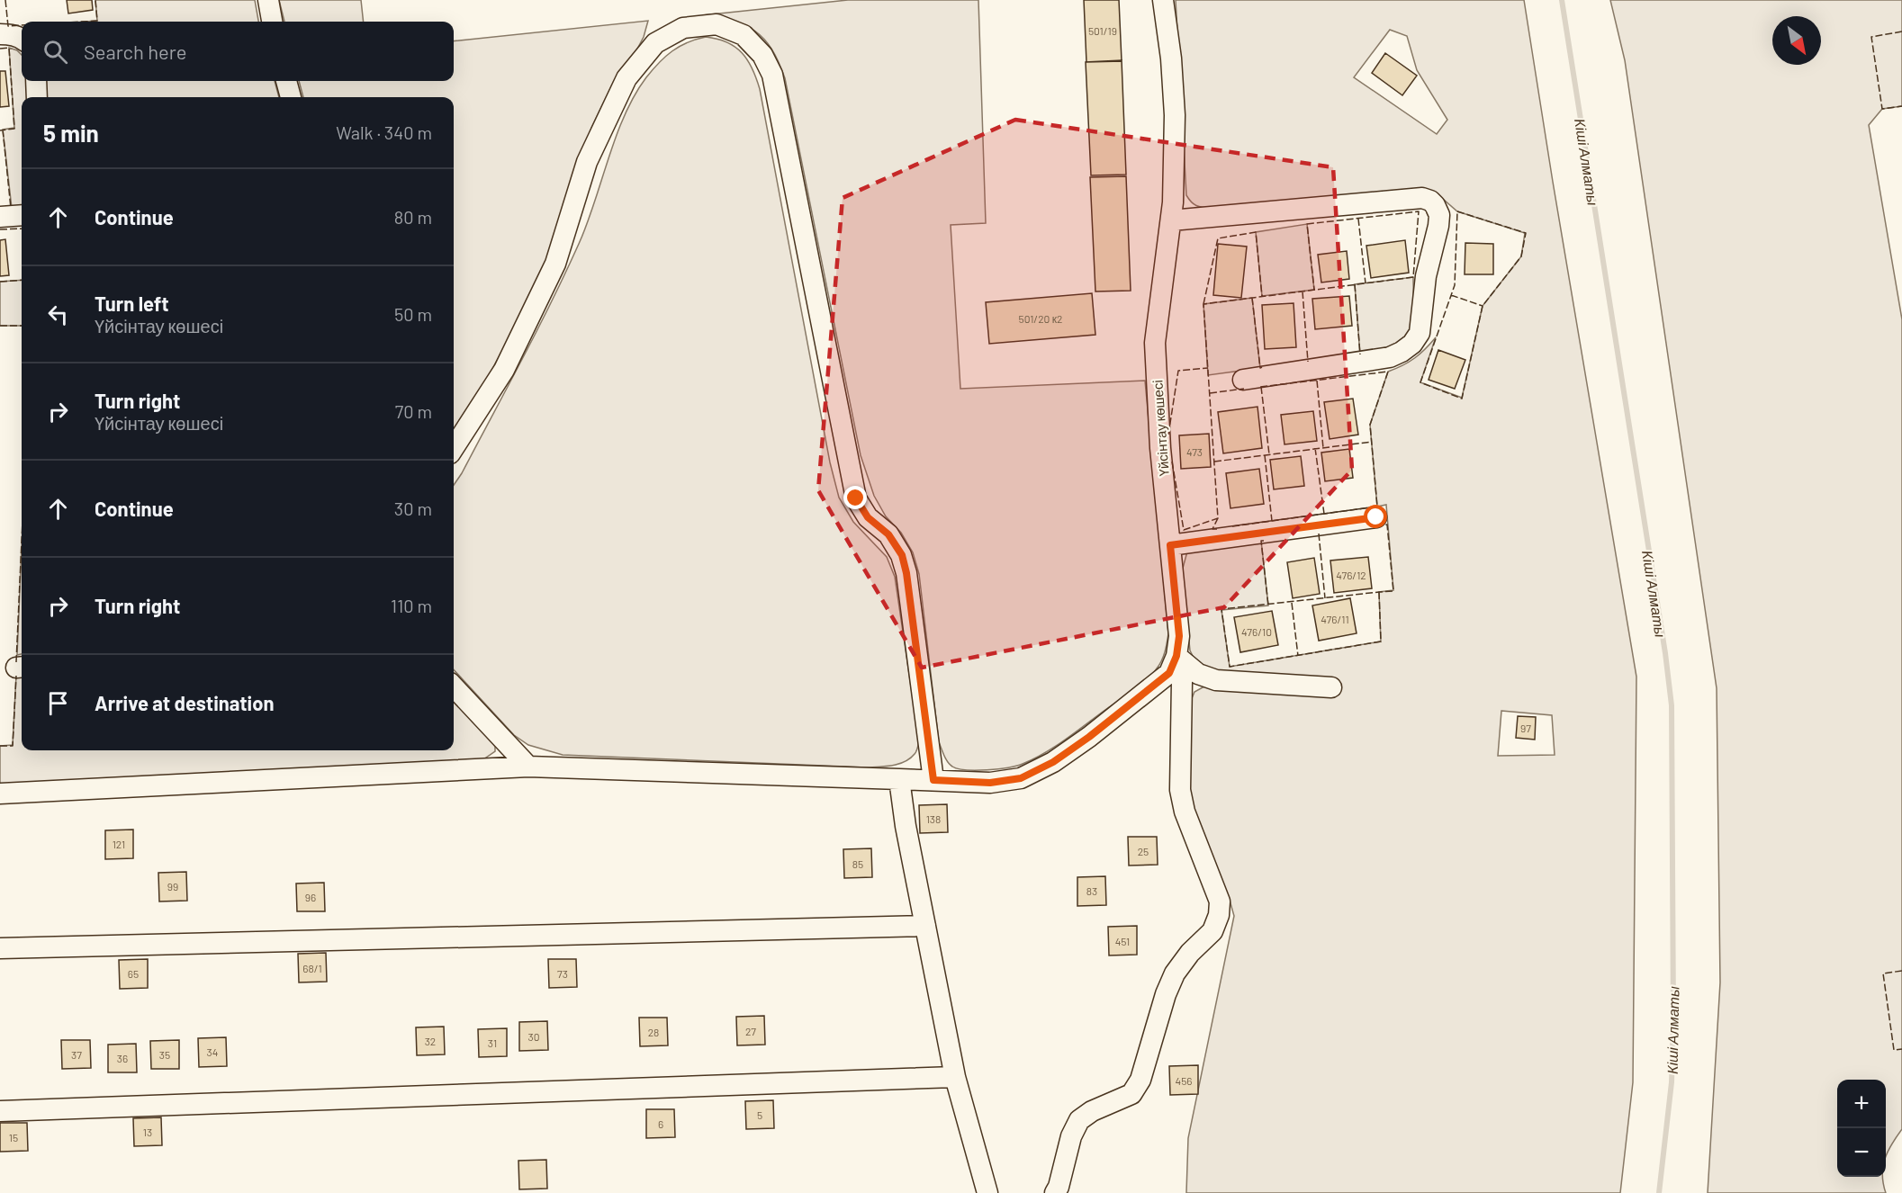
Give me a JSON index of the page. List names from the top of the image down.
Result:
{
  "streets": {
    "street": ["Үйсінтау көшесі"]
  },
  "water": ["Кіші Алматы"],
  "house_numbers": [
    "501/19",
    "501/20 к2",
    "473",
    "476/12",
    "476/11",
    "476/10",
    "97",
    "138",
    "121",
    "25",
    "85",
    "99",
    "83",
    "96",
    "451",
    "68/1",
    "65",
    "73",
    "27",
    "28",
    "30",
    "32",
    "31",
    "34",
    "37",
    "35",
    "36",
    "456",
    "5",
    "6",
    "13",
    "15"
  ],
  "north": "bottom right",
  "page": {
    "search": "Search here",
    "heading": ["5 min", "Walk · 340 m"],
    "list": [
      ["Continue", "80 m"],
      ["Turn left", "Үйсінтау көшесі", "50 m"],
      ["Turn right", "Үйсінтау көшесі", "70 m"],
      ["Continue", "30 m"],
      ["Turn right", "110 m"],
      "Arrive at destination"
    ],
    "map_buttons": ["+", "−"]
  }
}
